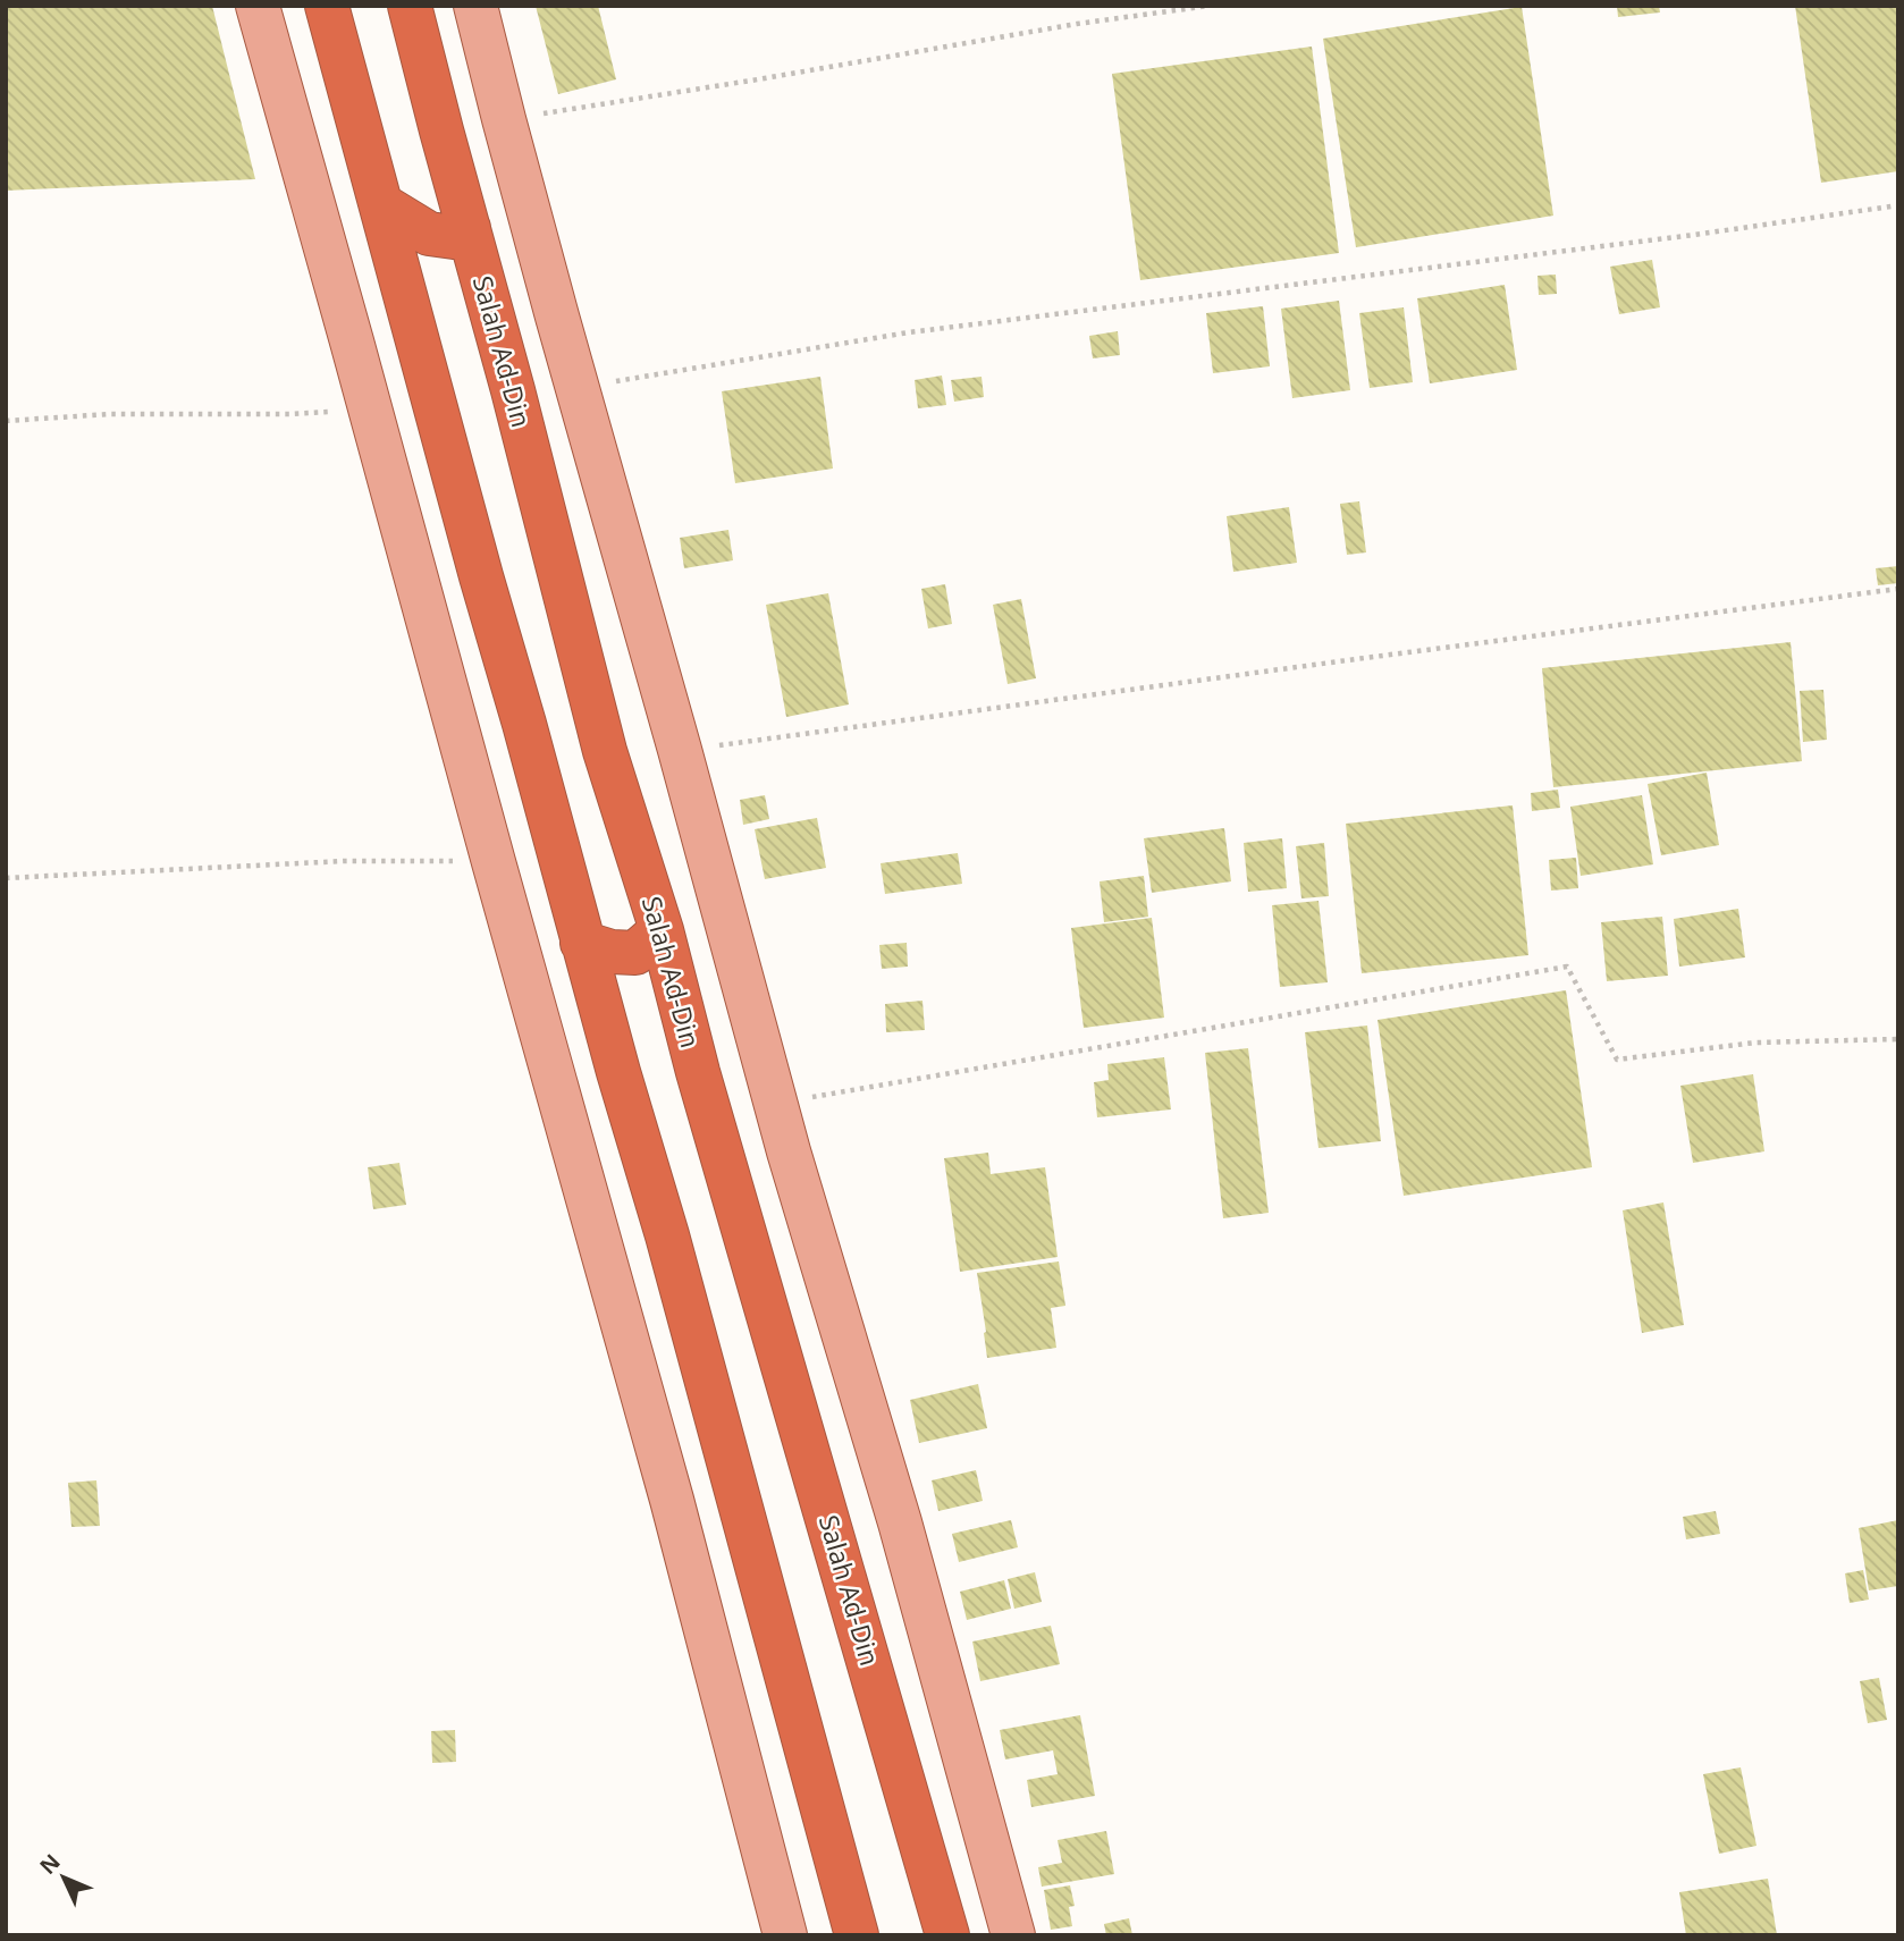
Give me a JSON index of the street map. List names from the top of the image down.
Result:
{
  "streets": {
    "highway": ["Salah Ad-Din"]
  },
  "north": "top left"
}
